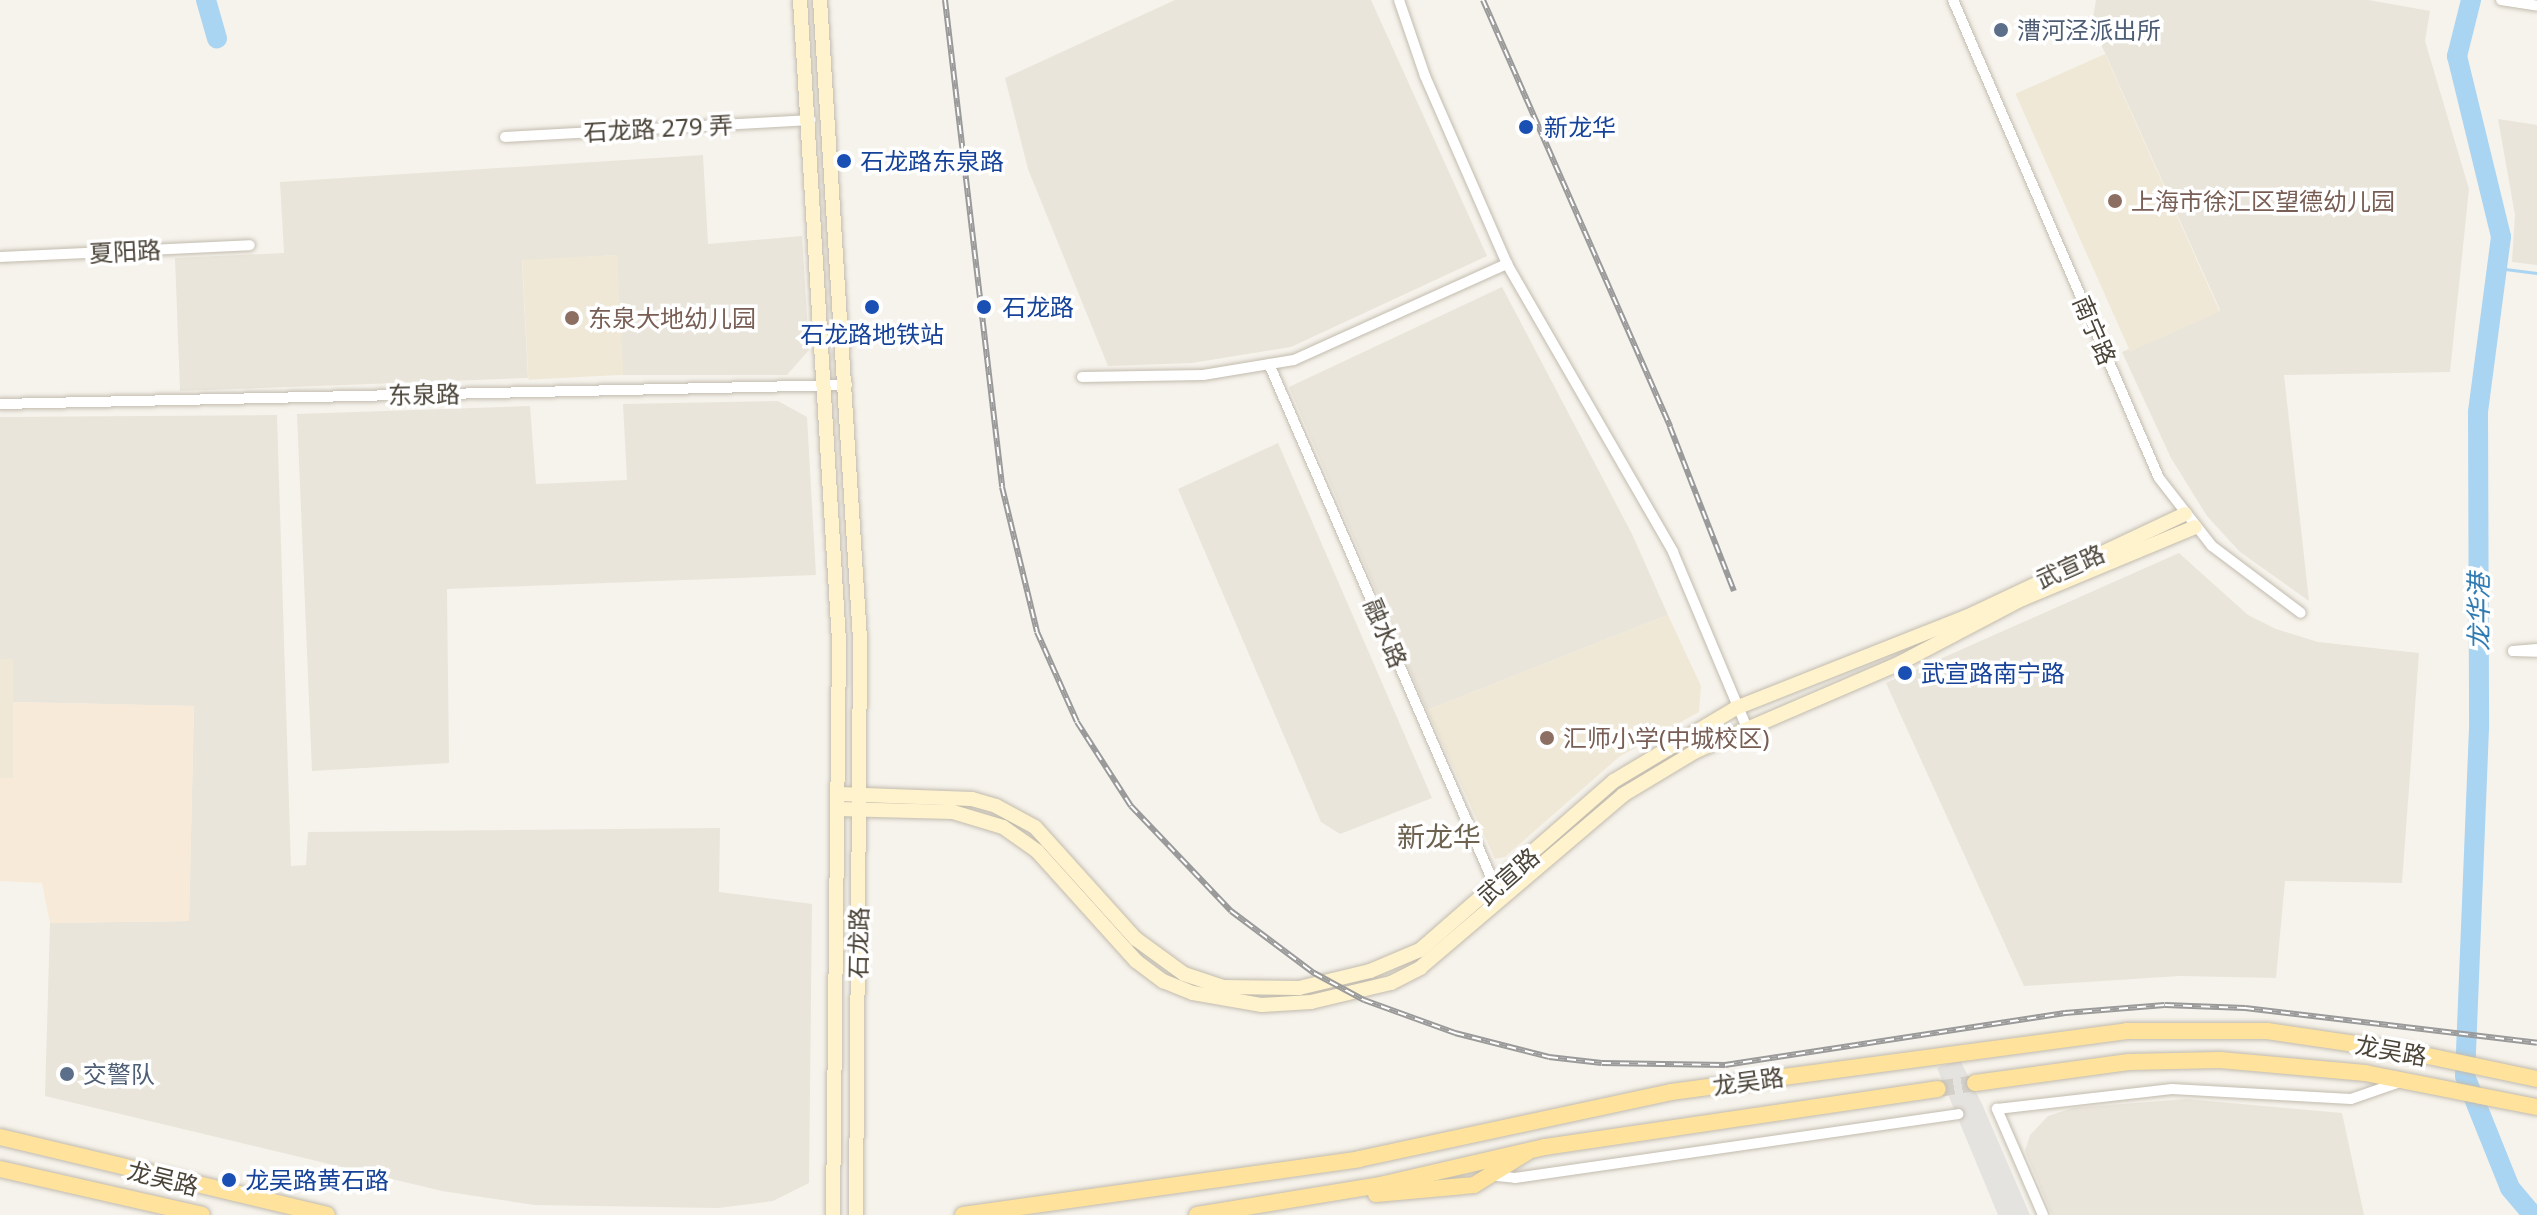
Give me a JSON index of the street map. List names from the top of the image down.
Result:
{
  "streets": {
    "main road": ["龙吴路"],
    "street": [
      "石龙路 279 弄",
      "夏阳路",
      "南宁路",
      "东泉路",
      "武宣路",
      "融水路",
      "石龙路"
    ]
  },
  "crossings": [
    ["石龙路 279 弄", "石龙路"],
    ["南宁路", "武宣路"],
    ["东泉路", "石龙路"],
    ["武宣路", "融水路"],
    ["武宣路", "石龙路"]
  ],
  "districts": ["新龙华"],
  "water": ["龙华港"],
  "places": [
    "漕河泾派出所",
    "新龙华",
    "石龙路东泉路",
    "上海市徐汇区望德幼儿园",
    "石龙路地铁站",
    "石龙路",
    "东泉大地幼儿园",
    "武宣路南宁路",
    "汇师小学(中城校区)",
    "交警队",
    "龙吴路黄石路"
  ]
}
